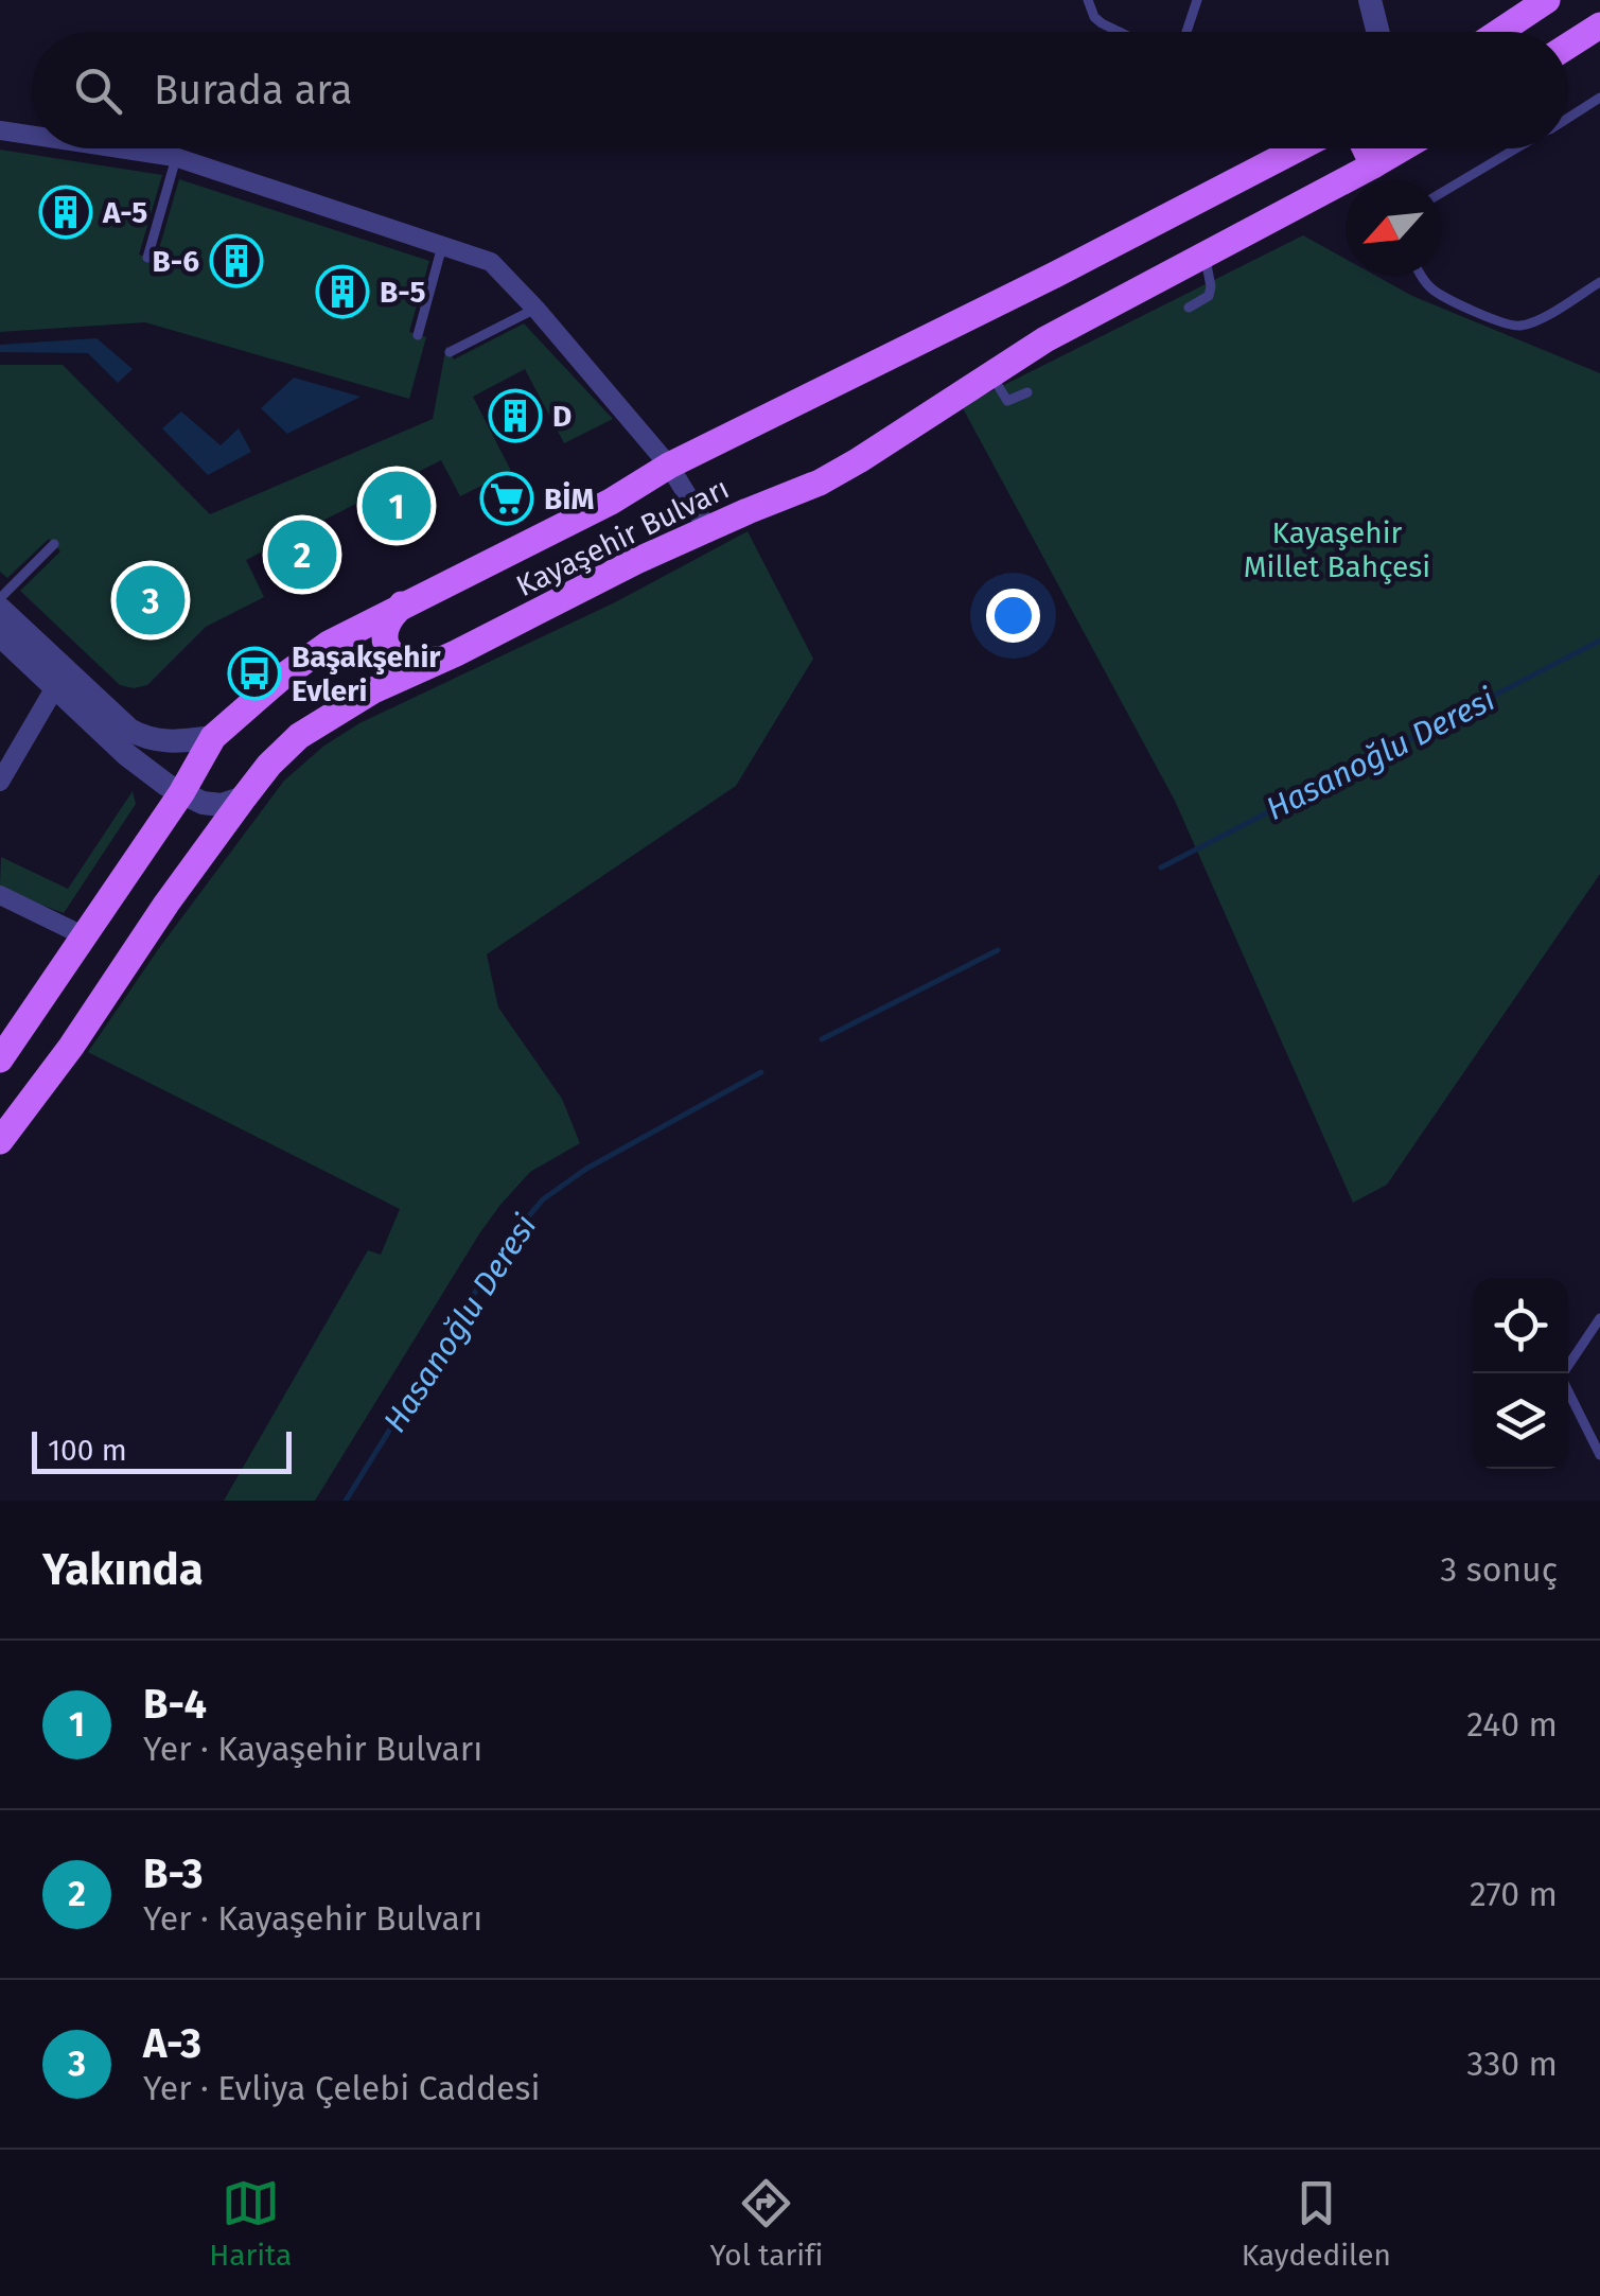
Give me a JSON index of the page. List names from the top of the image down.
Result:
{
  "streets": {
    "main road": ["Kayaşehir Bulvarı"]
  },
  "water": ["Hasanoğlu Deresi"],
  "parks": ["Kayaşehir Millet Bahçesi"],
  "places": {
    "building": [
      "A-5",
      "B-6",
      "B-5",
      "D"
    ],
    "supermarket": ["BİM"],
    "bus stop": ["Başakşehir Evleri"]
  },
  "scale_bar": "100 m",
  "north": "bottom left",
  "page": {
    "search": "Burada ara",
    "pins": ["1", "2", "3"],
    "scale": "100 m",
    "heading": ["Yakında", "3 sonuç"],
    "list": [
      {
        "mark": "1",
        "name": "B-4",
        "note": "Yer · Kayaşehir Bulvarı",
        "value": "240 m"
      },
      {
        "mark": "2",
        "name": "B-3",
        "note": "Yer · Kayaşehir Bulvarı",
        "value": "270 m"
      },
      {
        "mark": "3",
        "name": "A-3",
        "note": "Yer · Evliya Çelebi Caddesi",
        "value": "330 m"
      }
    ],
    "nav": ["Harita", "Yol tarifi", "Kaydedilen"]
  }
}
